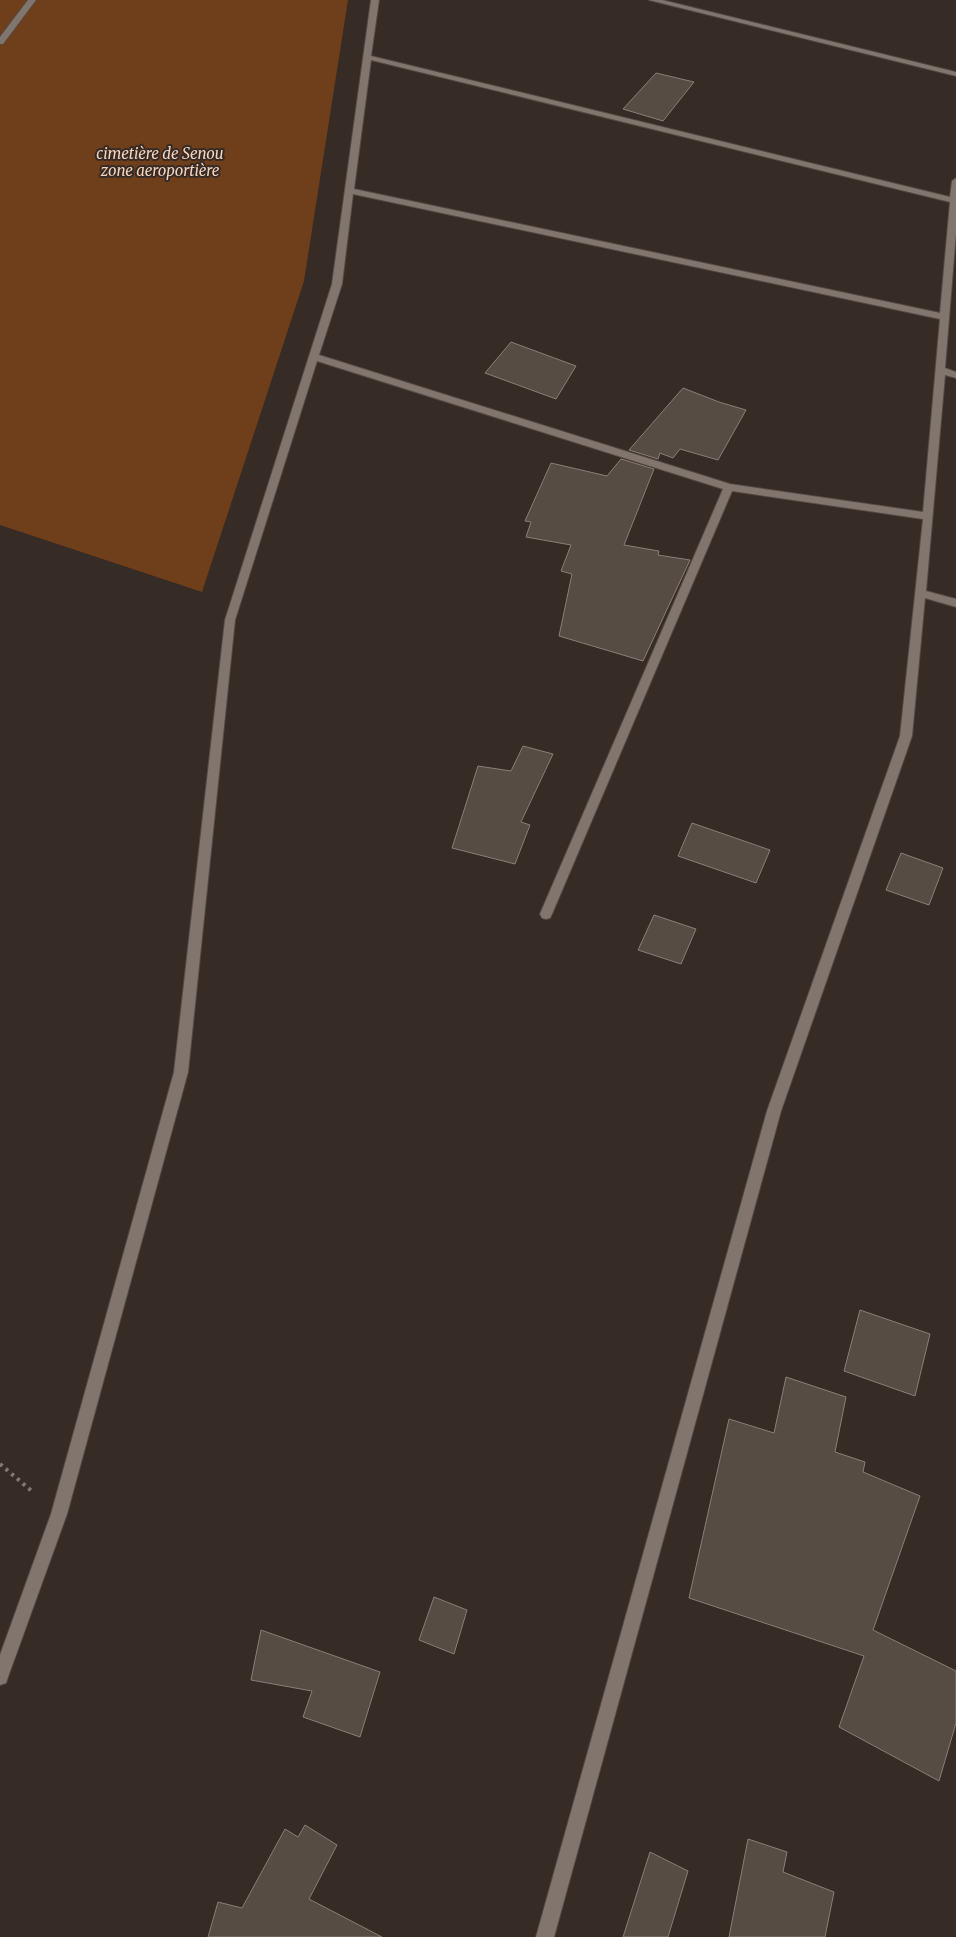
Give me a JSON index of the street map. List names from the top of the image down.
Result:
{
  "parks": ["cimetière de Senou zone aeroportière"]
}
